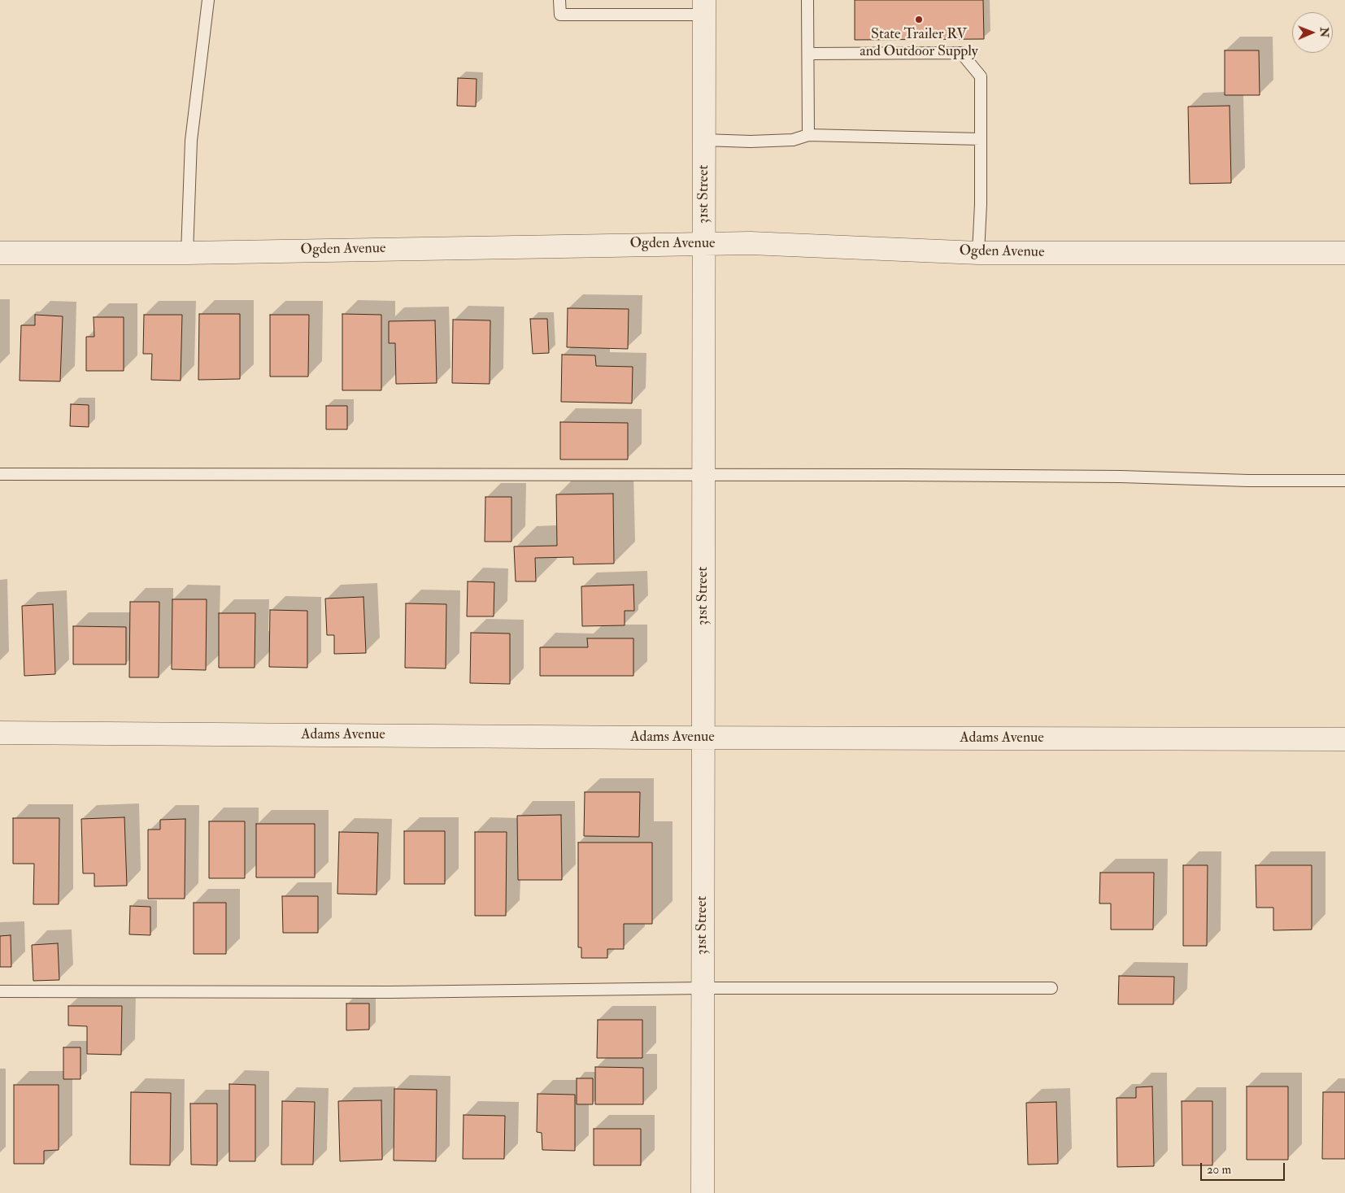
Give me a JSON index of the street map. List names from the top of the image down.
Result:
{
  "streets": {
    "street": ["31st Street", "Ogden Avenue", "Adams Avenue"]
  },
  "crossings": [
    ["31st Street", "Ogden Avenue"],
    ["31st Street", "Adams Avenue"]
  ],
  "places": ["State Trailer RV and Outdoor Supply"],
  "scale_bar": "20 m",
  "north": "right"
}
